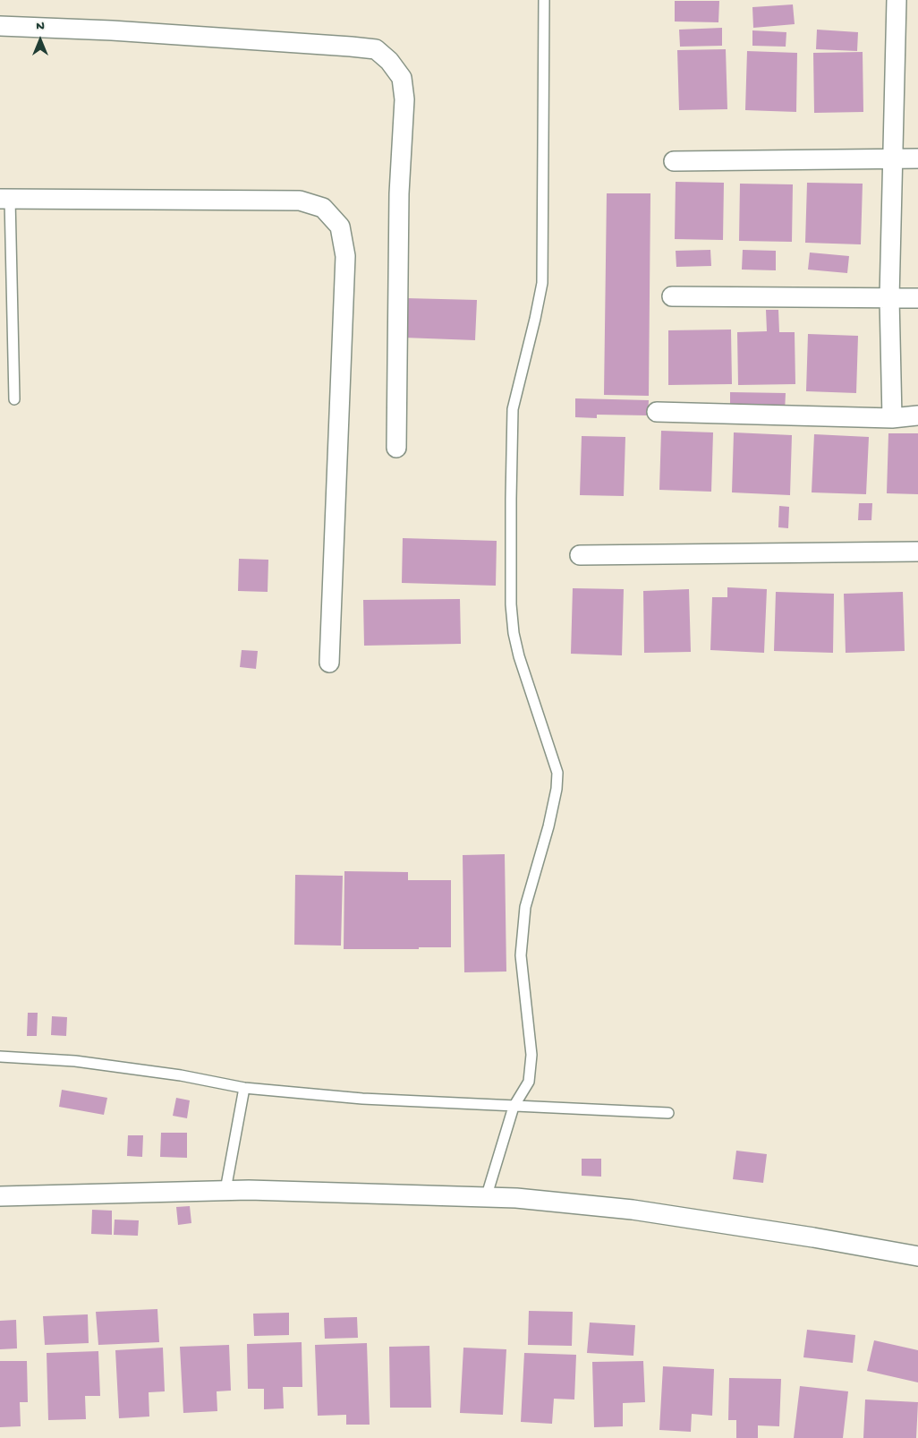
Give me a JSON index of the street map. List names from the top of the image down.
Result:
{
  "north": "top"
}
